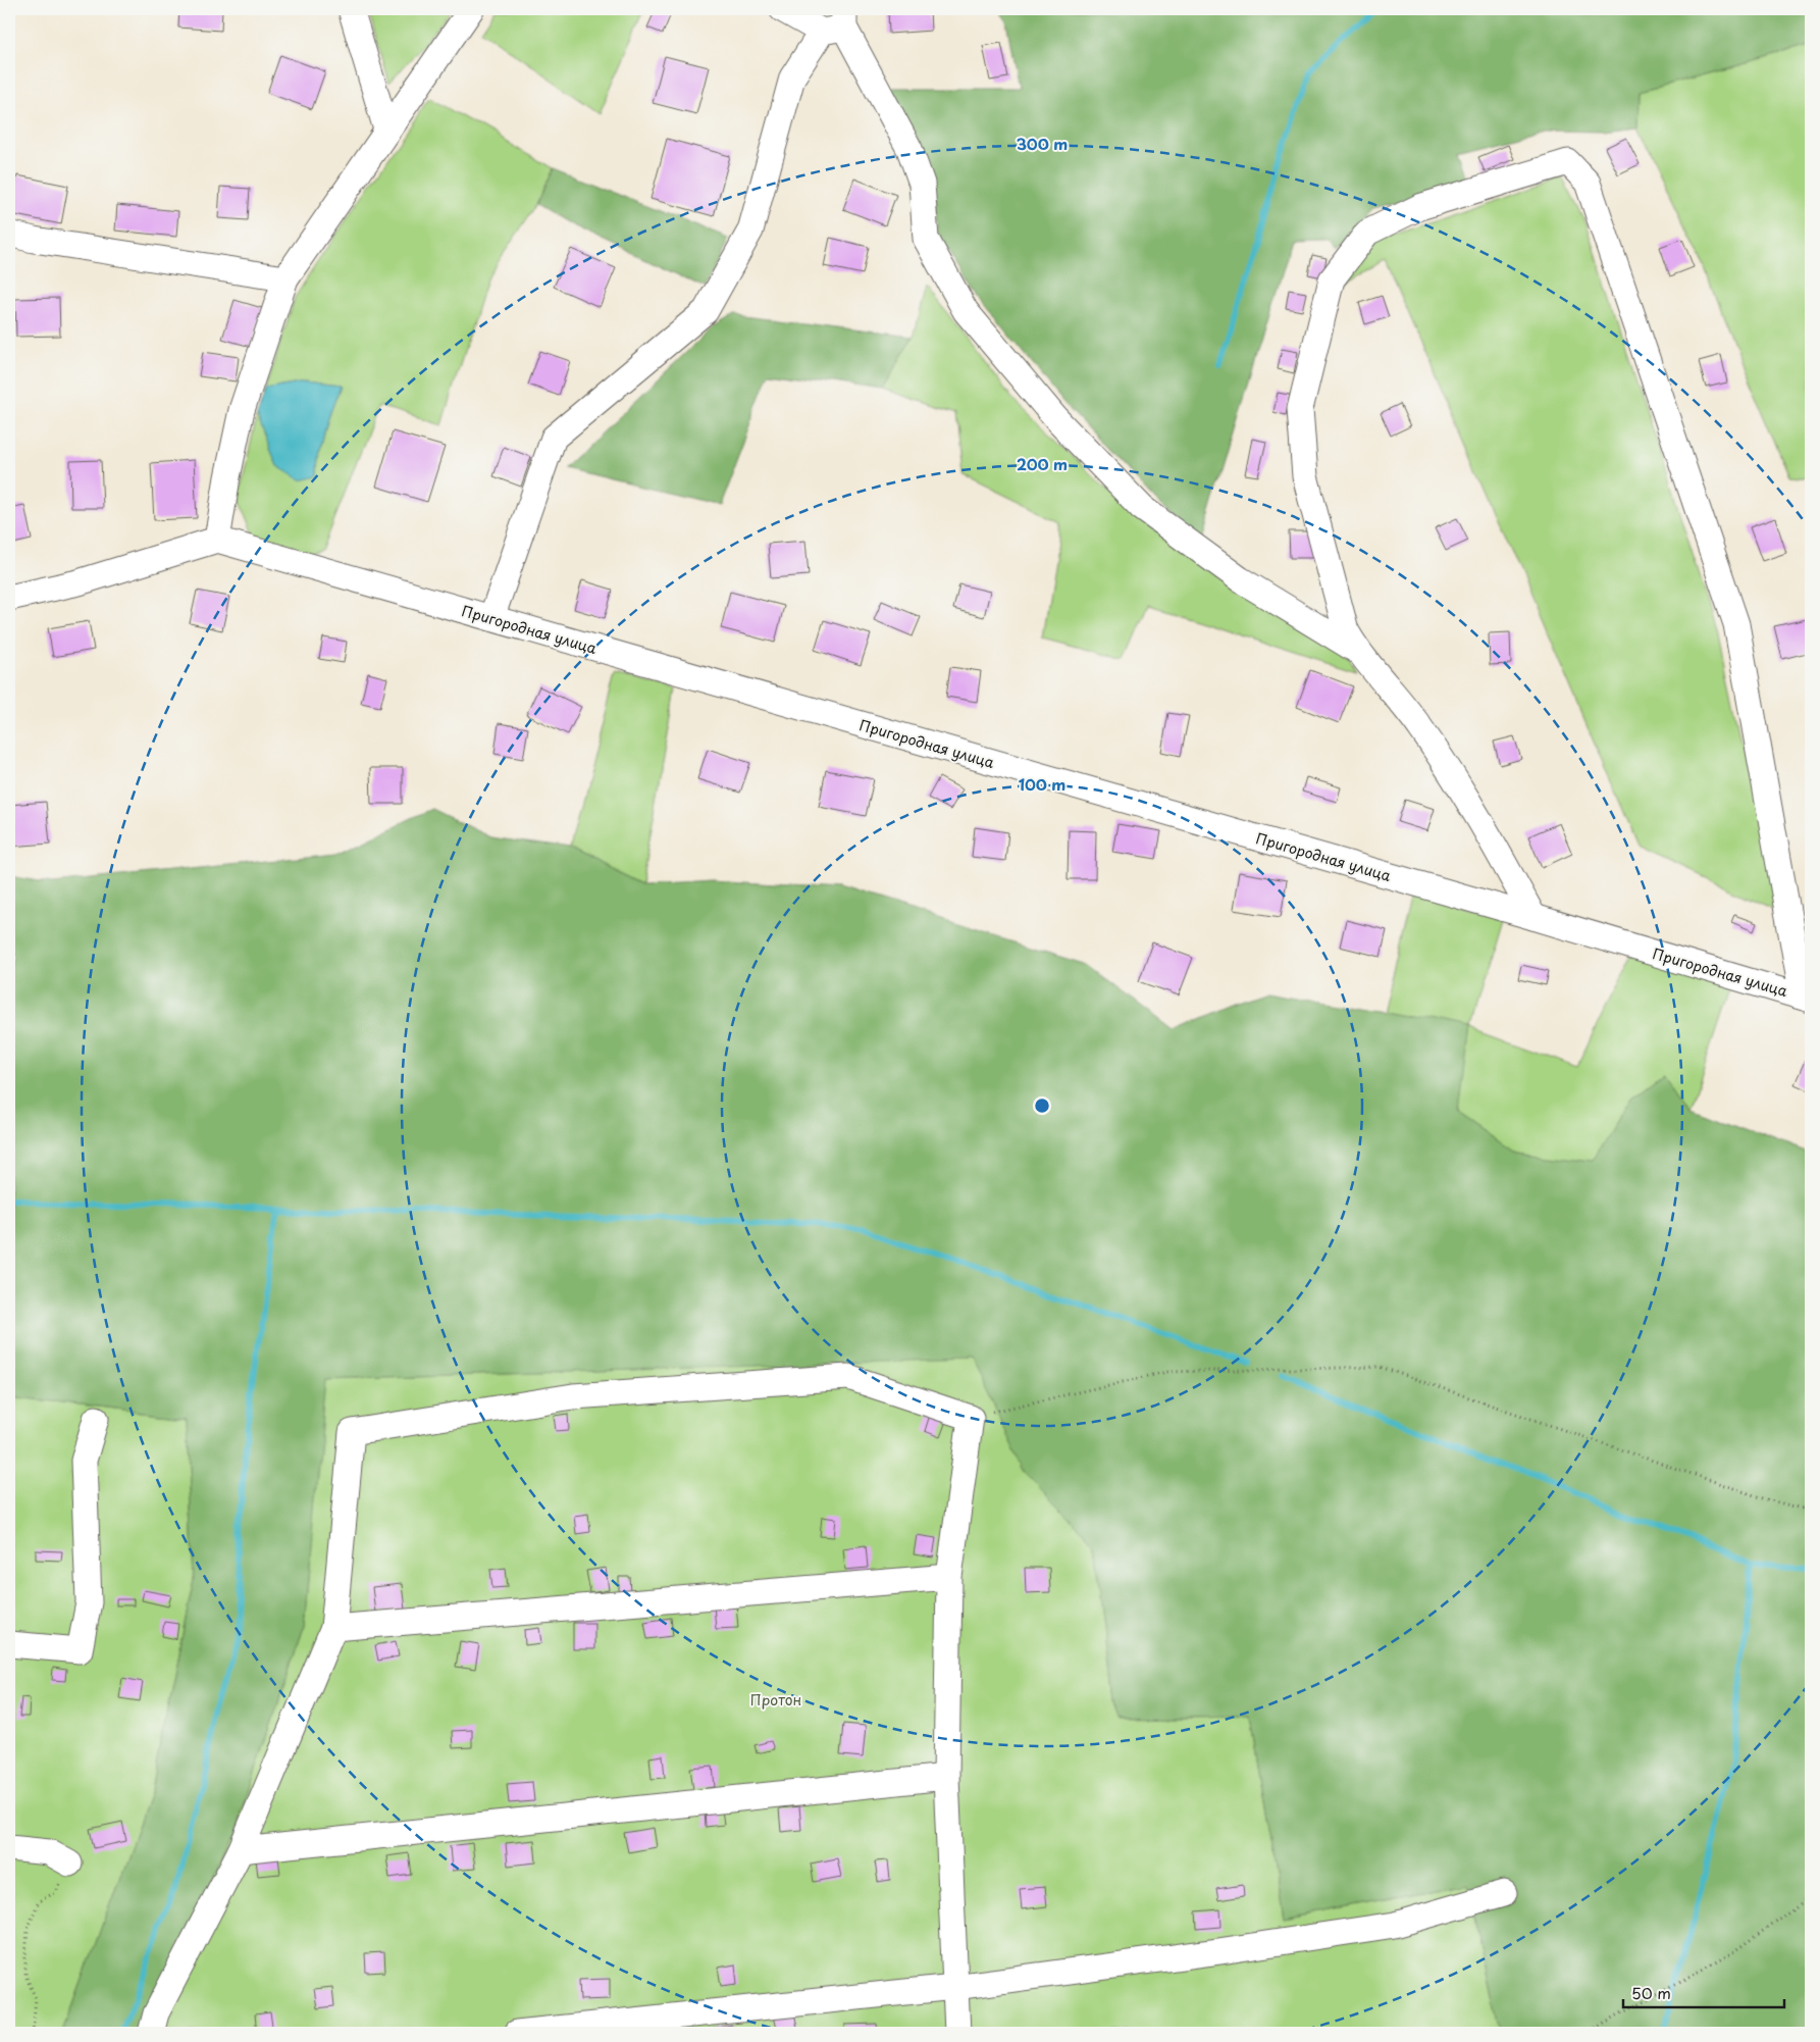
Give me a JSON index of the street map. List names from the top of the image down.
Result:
{
  "streets": {
    "street": ["Пригородная улица"]
  },
  "parks": ["Протон"],
  "scale_bar": "50 m",
  "rings": ["300 m", "200 m", "100 m"]
}
